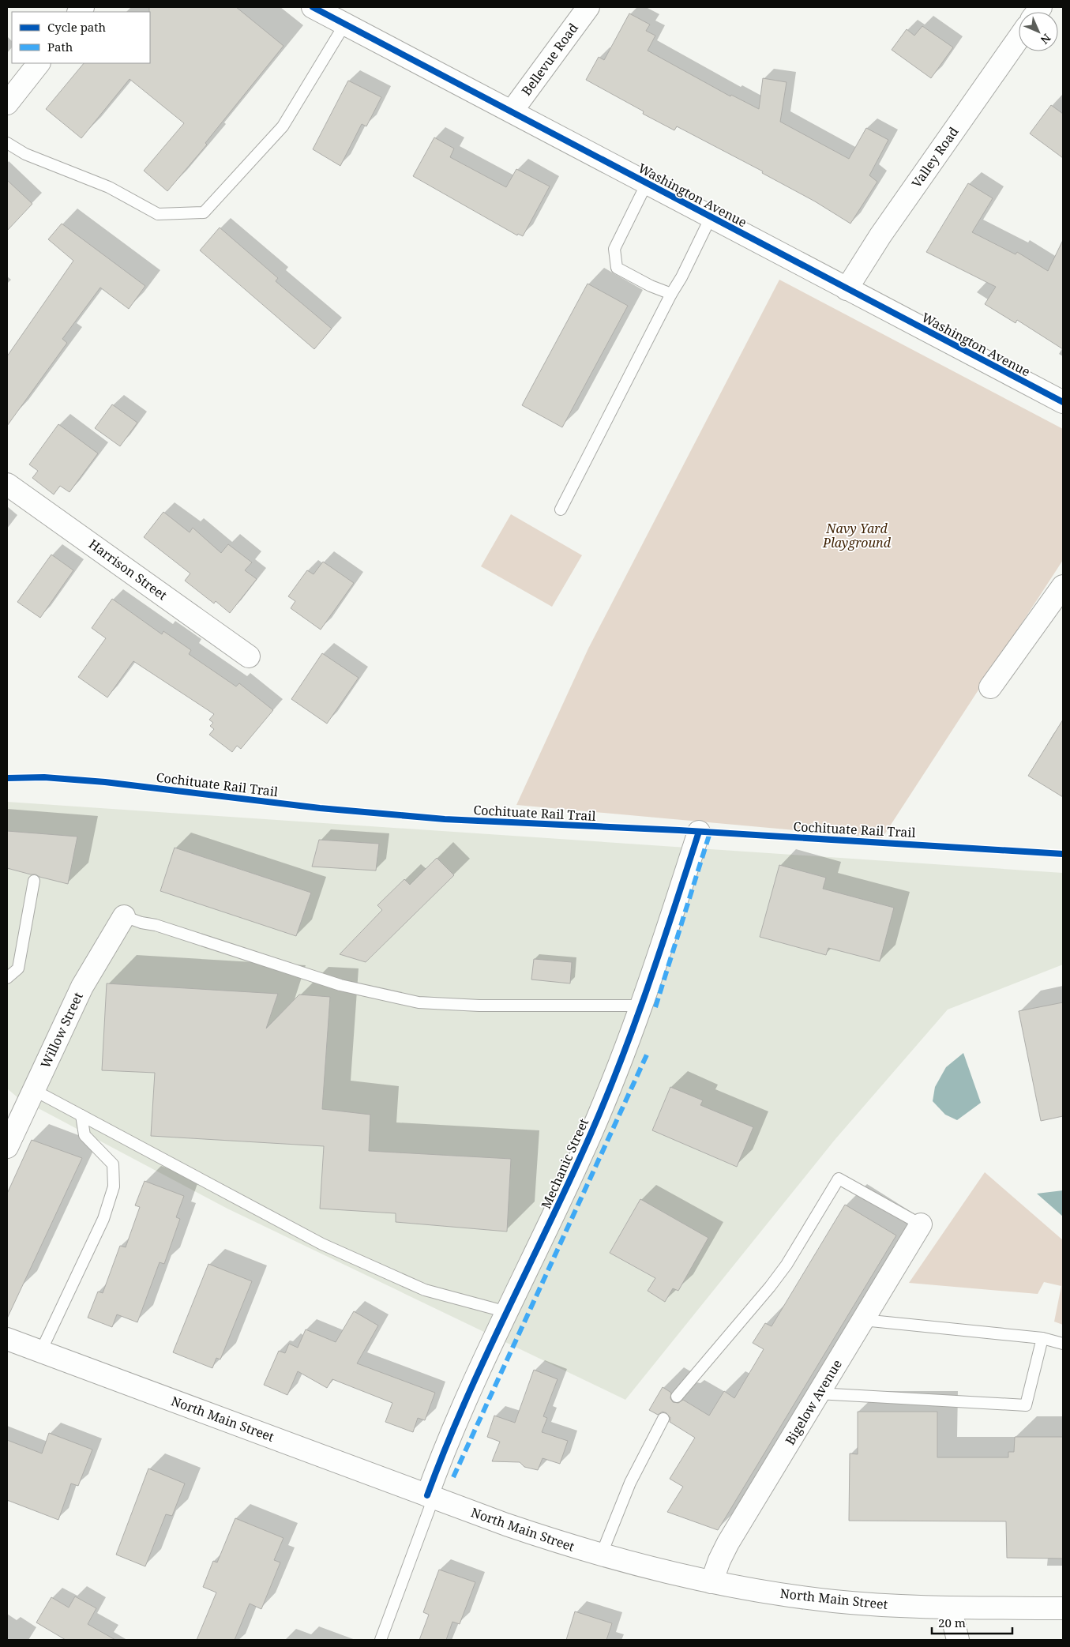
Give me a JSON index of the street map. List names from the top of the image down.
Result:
{
  "streets": {
    "street": [
      "Bellevue Road",
      "Valley Road",
      "Washington Avenue",
      "Harrison Street",
      "Willow Street",
      "Mechanic Street",
      "Bigelow Avenue",
      "North Main Street"
    ],
    "cycle path": ["Cochituate Rail Trail"]
  },
  "crossings": [
    ["Bellevue Road", "Washington Avenue"],
    ["Valley Road", "Washington Avenue"],
    ["Mechanic Street", "North Main Street"],
    ["Bigelow Avenue", "North Main Street"]
  ],
  "parks": ["Navy Yard Playground"],
  "legend": ["Cycle path", "Path"],
  "scale_bar": "20 m",
  "north": "bottom right"
}
